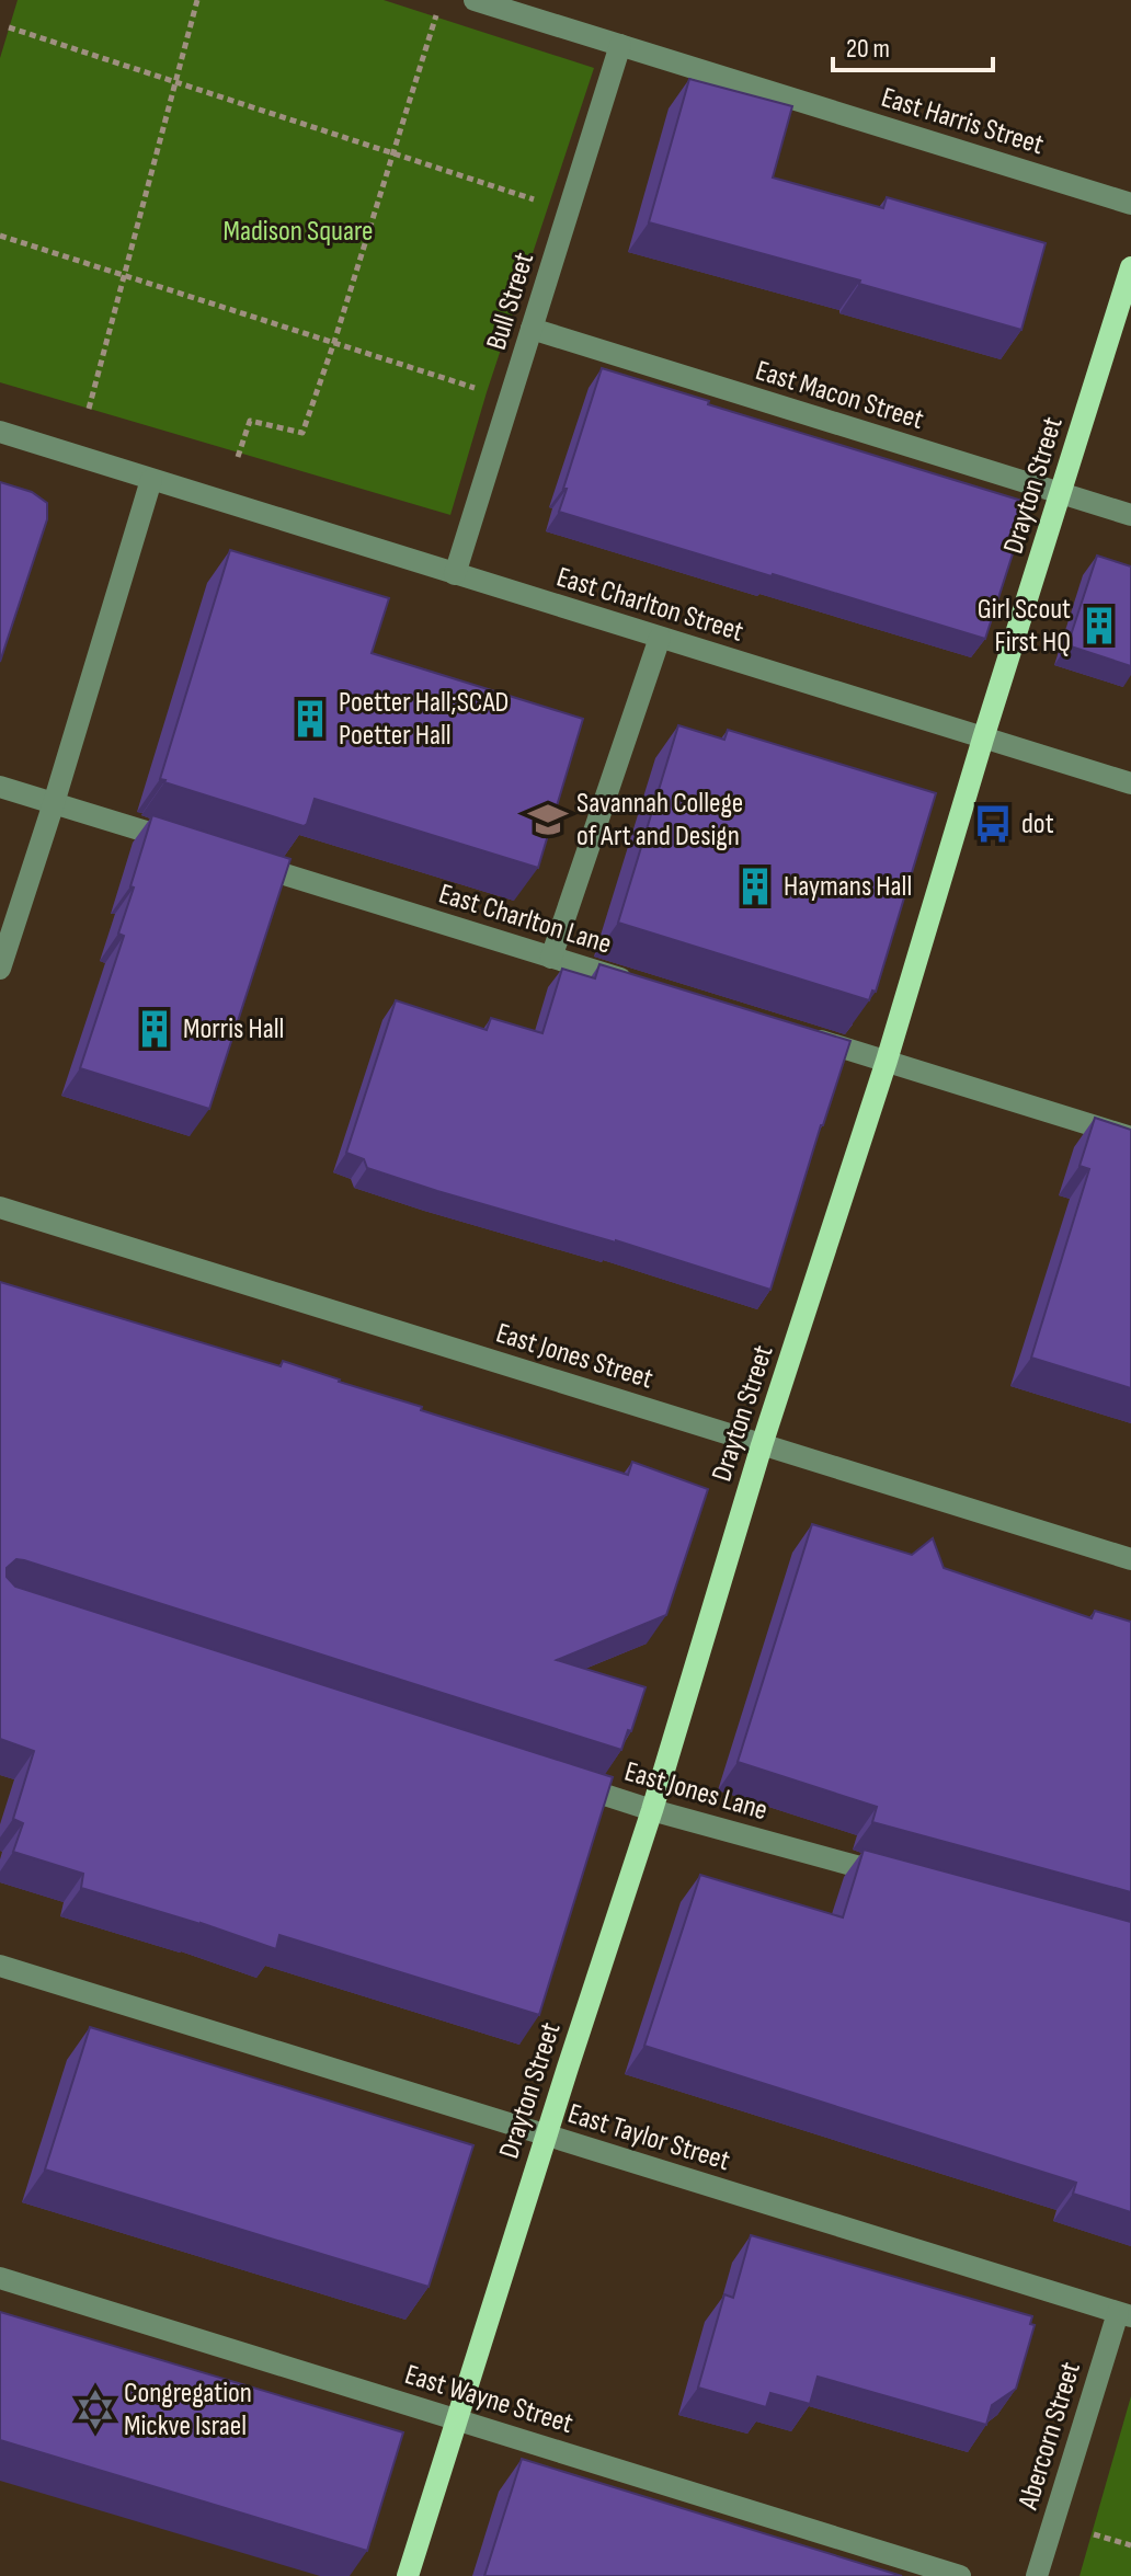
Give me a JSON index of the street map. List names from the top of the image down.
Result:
{
  "streets": {
    "main road": ["Drayton Street"],
    "street": [
      "East Harris Street",
      "Bull Street",
      "East Macon Street",
      "East Charlton Street",
      "East Charlton Lane",
      "East Jones Street",
      "East Jones Lane",
      "East Taylor Street",
      "East Wayne Street",
      "Abercorn Street"
    ]
  },
  "crossings": [
    ["East Harris Street", "Bull Street"],
    ["Bull Street", "East Macon Street"],
    ["Bull Street", "East Charlton Street"],
    ["East Macon Street", "Drayton Street"],
    ["Drayton Street", "East Charlton Street"],
    ["Drayton Street", "East Jones Street"],
    ["Drayton Street", "East Jones Lane"],
    ["Drayton Street", "East Taylor Street"],
    ["Drayton Street", "East Wayne Street"],
    ["East Taylor Street", "Abercorn Street"]
  ],
  "parks": ["Madison Square"],
  "places": {
    "building": [
      "Girl Scout First HQ",
      "Poetter Hall;SCAD Poetter Hall",
      "Haymans Hall",
      "Morris Hall"
    ],
    "school or university": ["Savannah College of Art and Design"],
    "bus stop": ["dot"],
    "synagogue": ["Congregation Mickve Israel"]
  },
  "scale_bar": "20 m"
}
